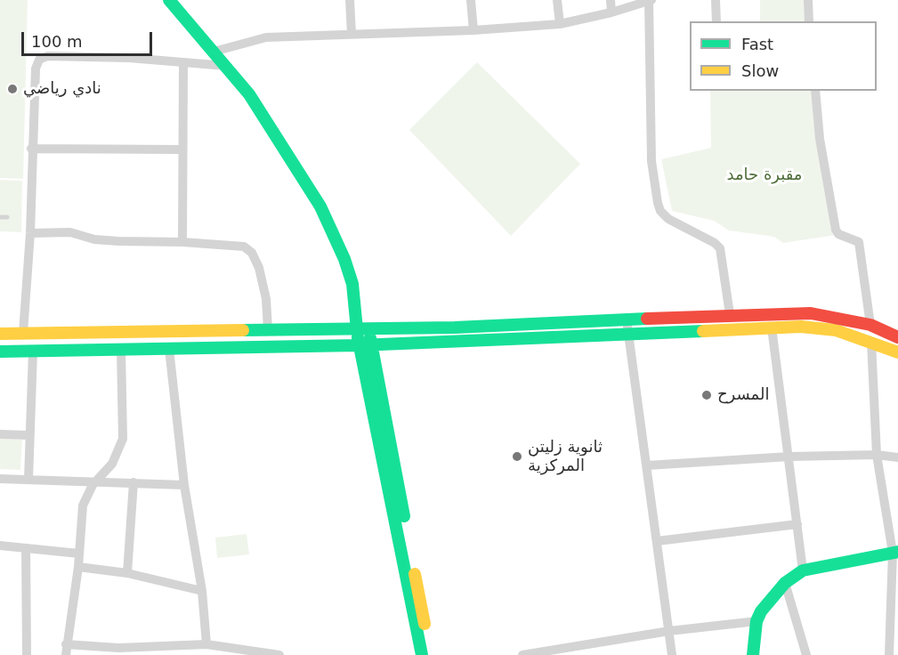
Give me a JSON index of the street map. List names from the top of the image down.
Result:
{
  "parks": ["مقبرة حامد"],
  "places": ["نادي رياضي", "المسرح", "ثانوية زليتن المركزية"],
  "legend": ["Fast", "Slow"],
  "scale_bar": "100 m"
}
